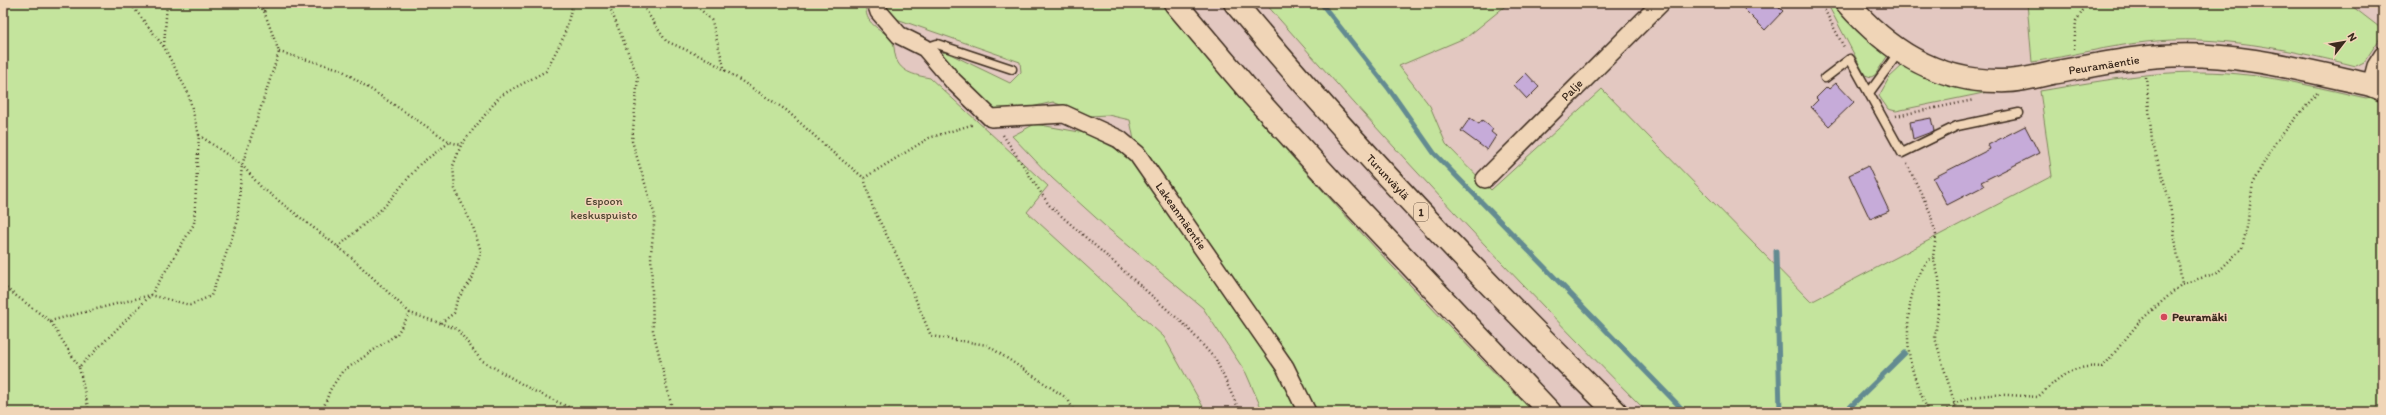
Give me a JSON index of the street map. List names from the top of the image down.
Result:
{
  "streets": {
    "main road": ["Peuramäentie", "Turunväylä", "1"],
    "street": ["Palje", "Lakeanmäentie"]
  },
  "parks": ["Espoon keskuspuisto"],
  "places": ["Peuramäki"],
  "north": "top right"
}
